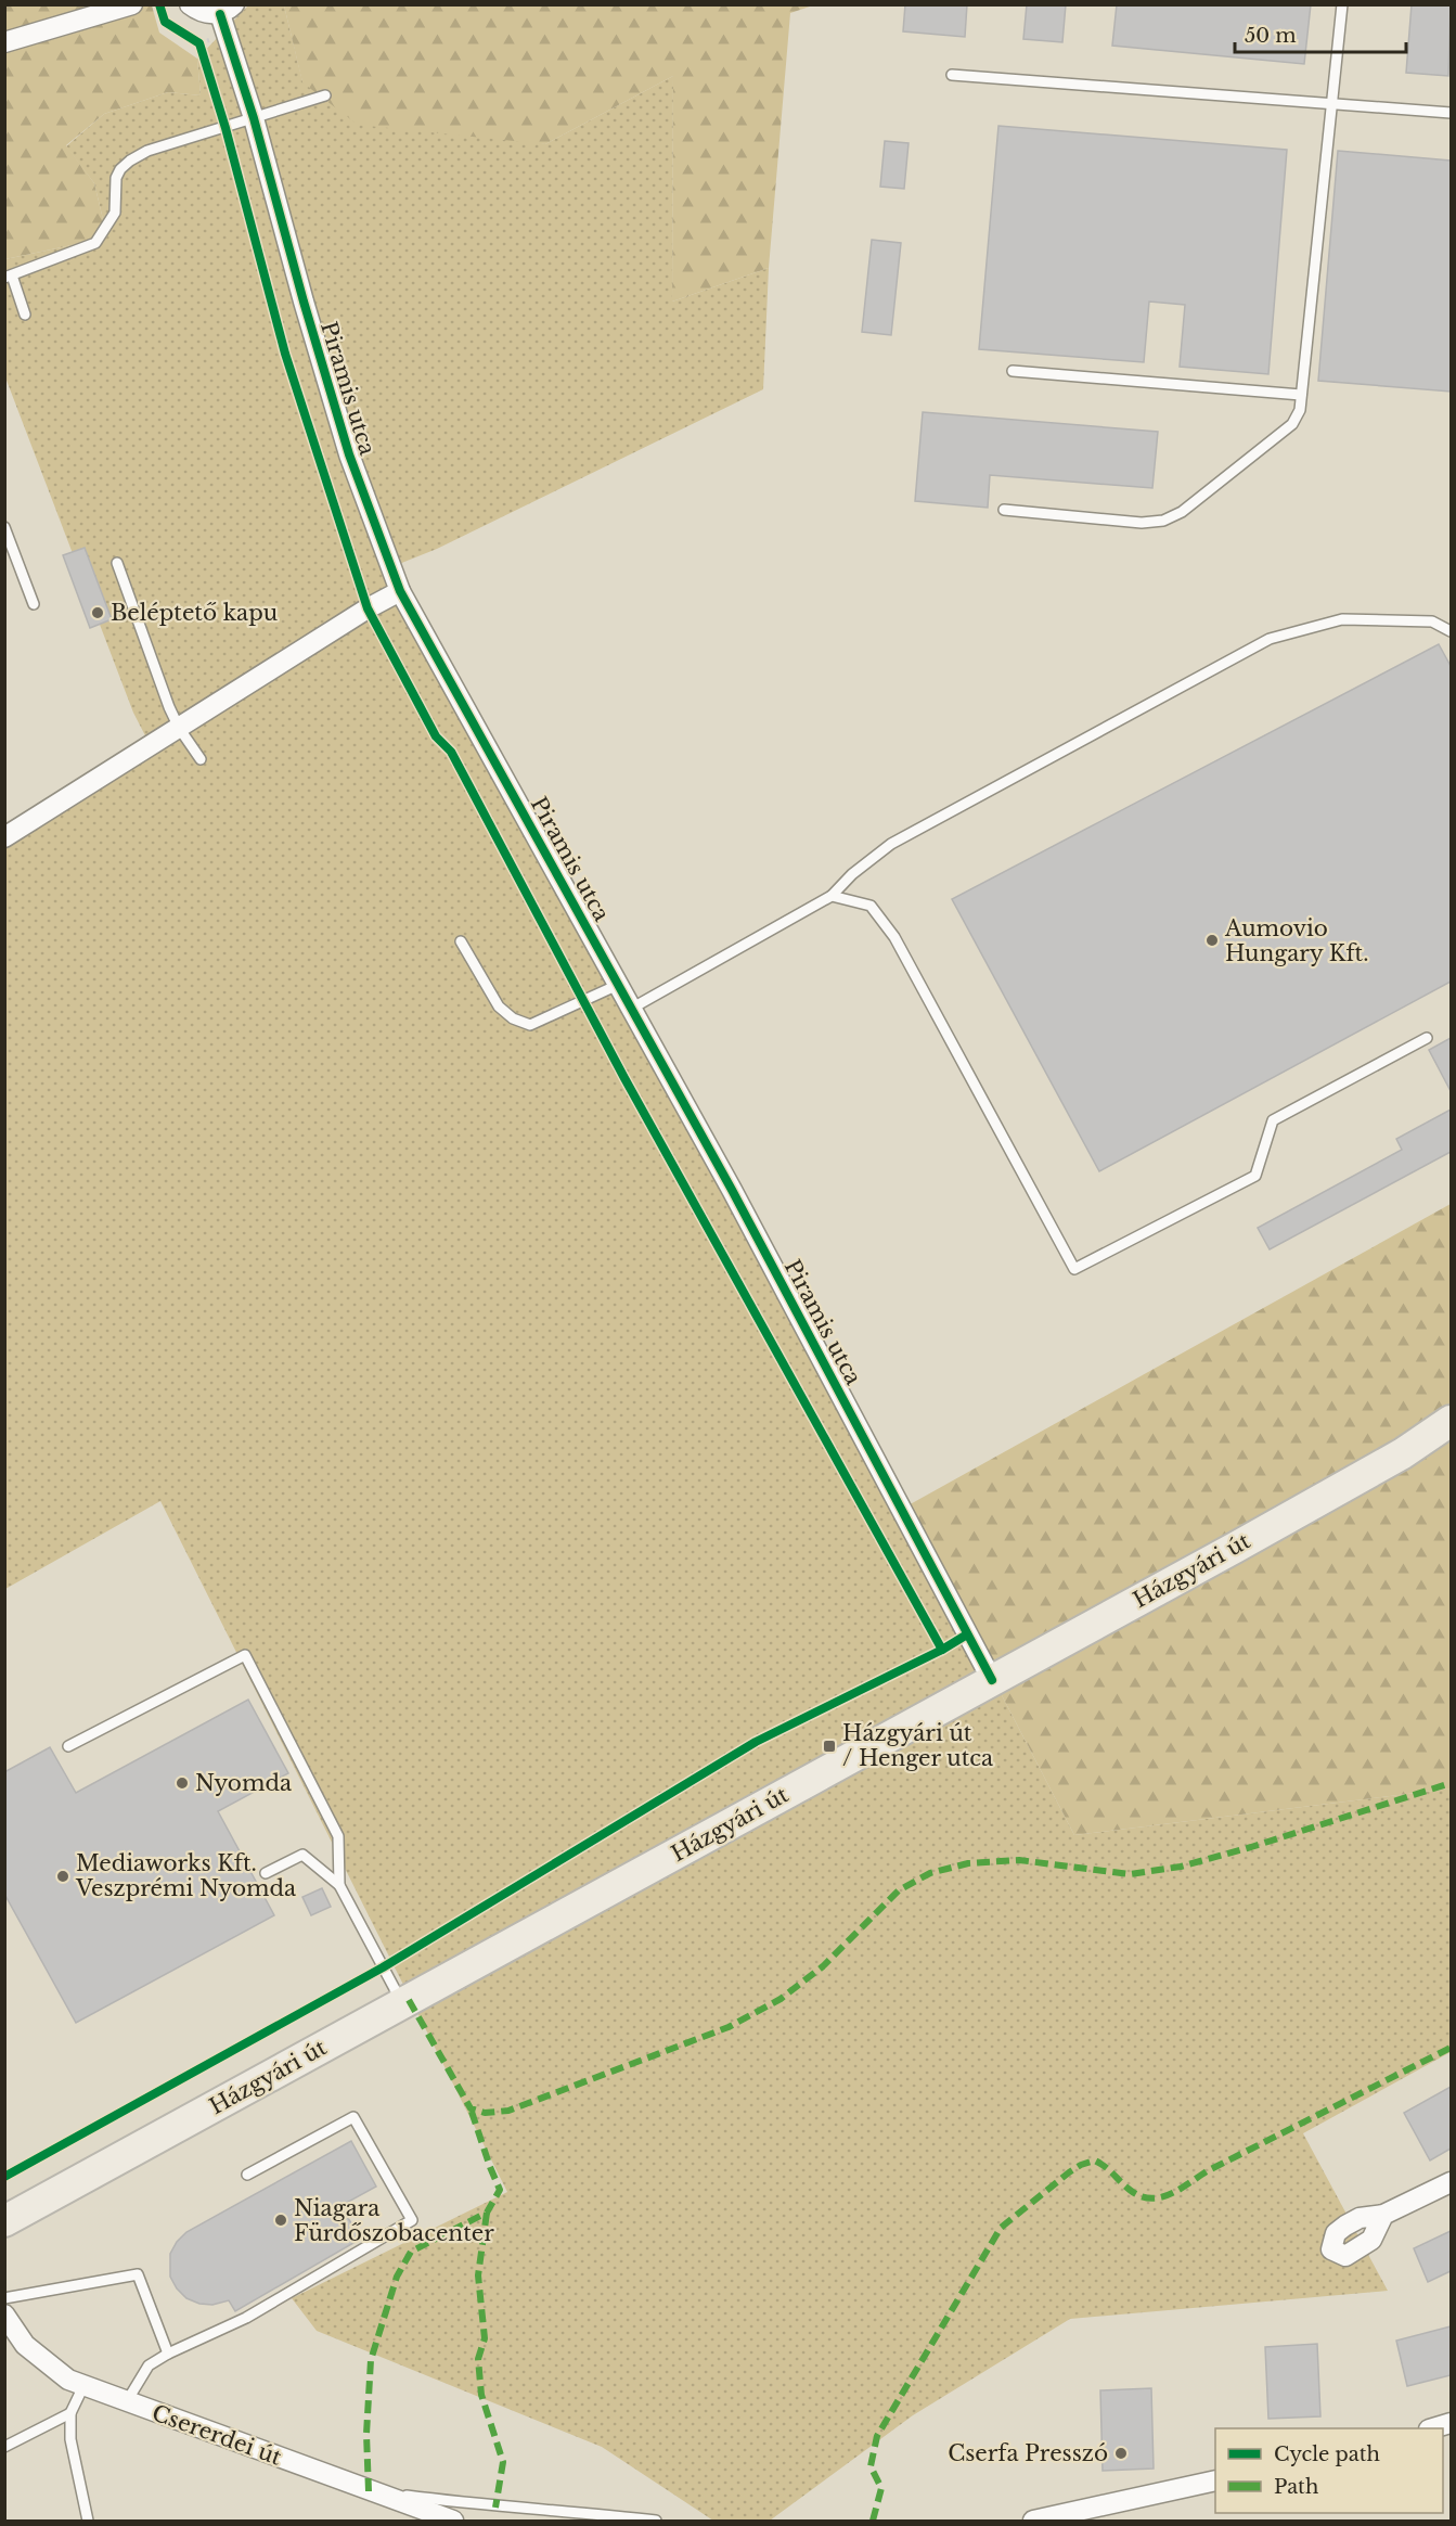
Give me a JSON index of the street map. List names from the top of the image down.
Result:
{
  "streets": {
    "main road": ["Házgyári út"],
    "street": ["Piramis utca", "Csererdei út"]
  },
  "crossings": [
    ["Piramis utca", "Házgyári út"]
  ],
  "places": {
    "other": [
      "Beléptető kapu",
      "Aumovio Hungary Kft.",
      "Nyomda",
      "Mediaworks Kft. Veszprémi Nyomda",
      "Niagara Fürdőszobacenter",
      "Cserfa Presszó"
    ],
    "transit": ["Házgyári út / Henger utca"]
  },
  "legend": ["Cycle path", "Path"],
  "scale_bar": "50 m"
}
